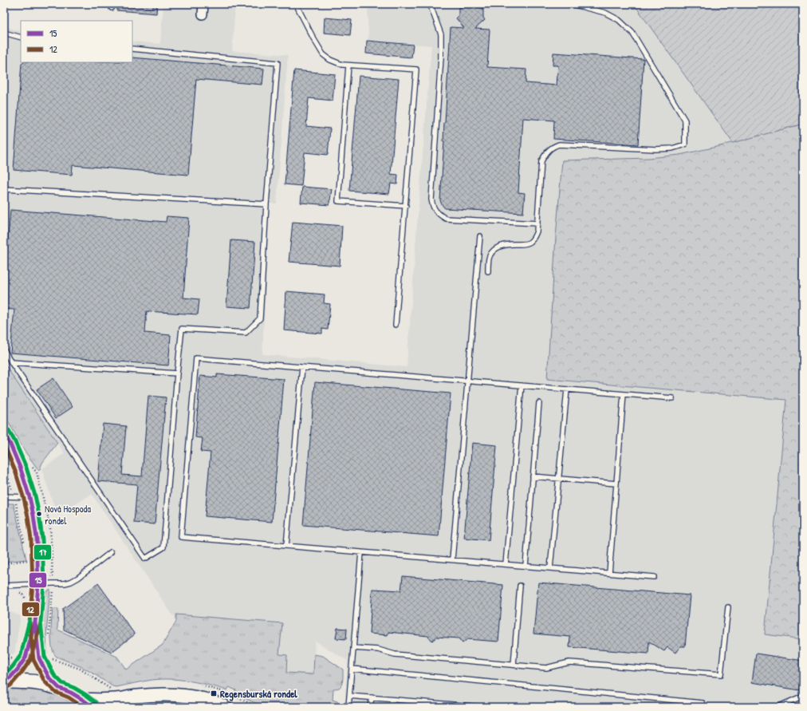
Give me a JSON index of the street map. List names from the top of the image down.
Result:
{
  "places": {
    "other": ["Nová Hospoda rondel"],
    "transit": ["Regensburská rondel"]
  },
  "lines": ["transit line 17", "transit line 15", "transit line 12"],
  "legend": ["15", "12"]
}
